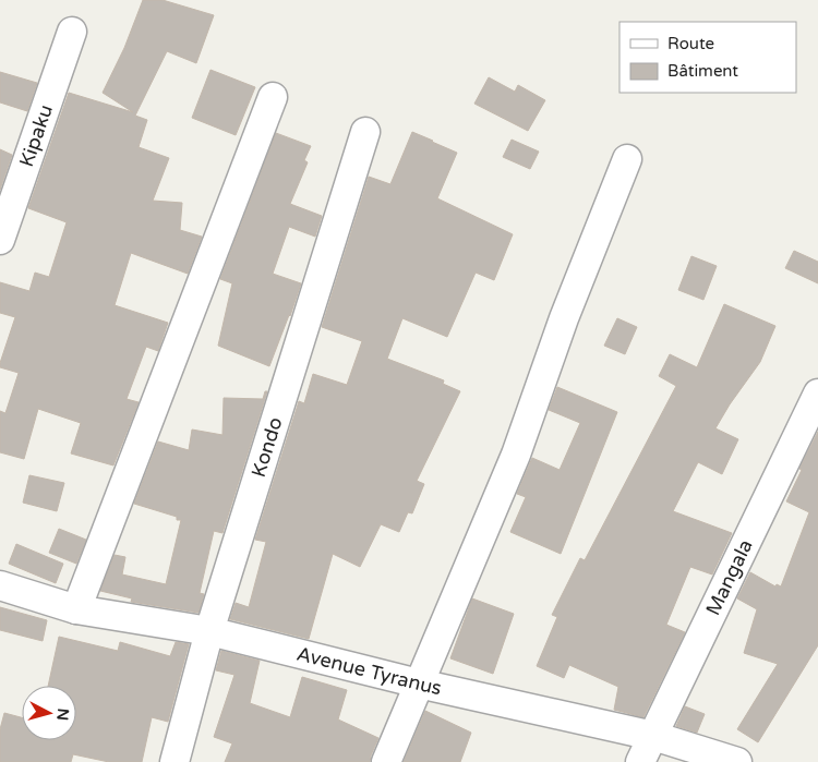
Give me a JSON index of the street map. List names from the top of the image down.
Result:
{
  "streets": {
    "street": [
      "Kipaku",
      "Kondo",
      "Mangala",
      "Avenue Tyranus"
    ]
  },
  "crossings": [
    ["Kondo", "Avenue Tyranus"],
    ["Mangala", "Avenue Tyranus"]
  ],
  "legend": ["Route", "Bâtiment"],
  "north": "right"
}
